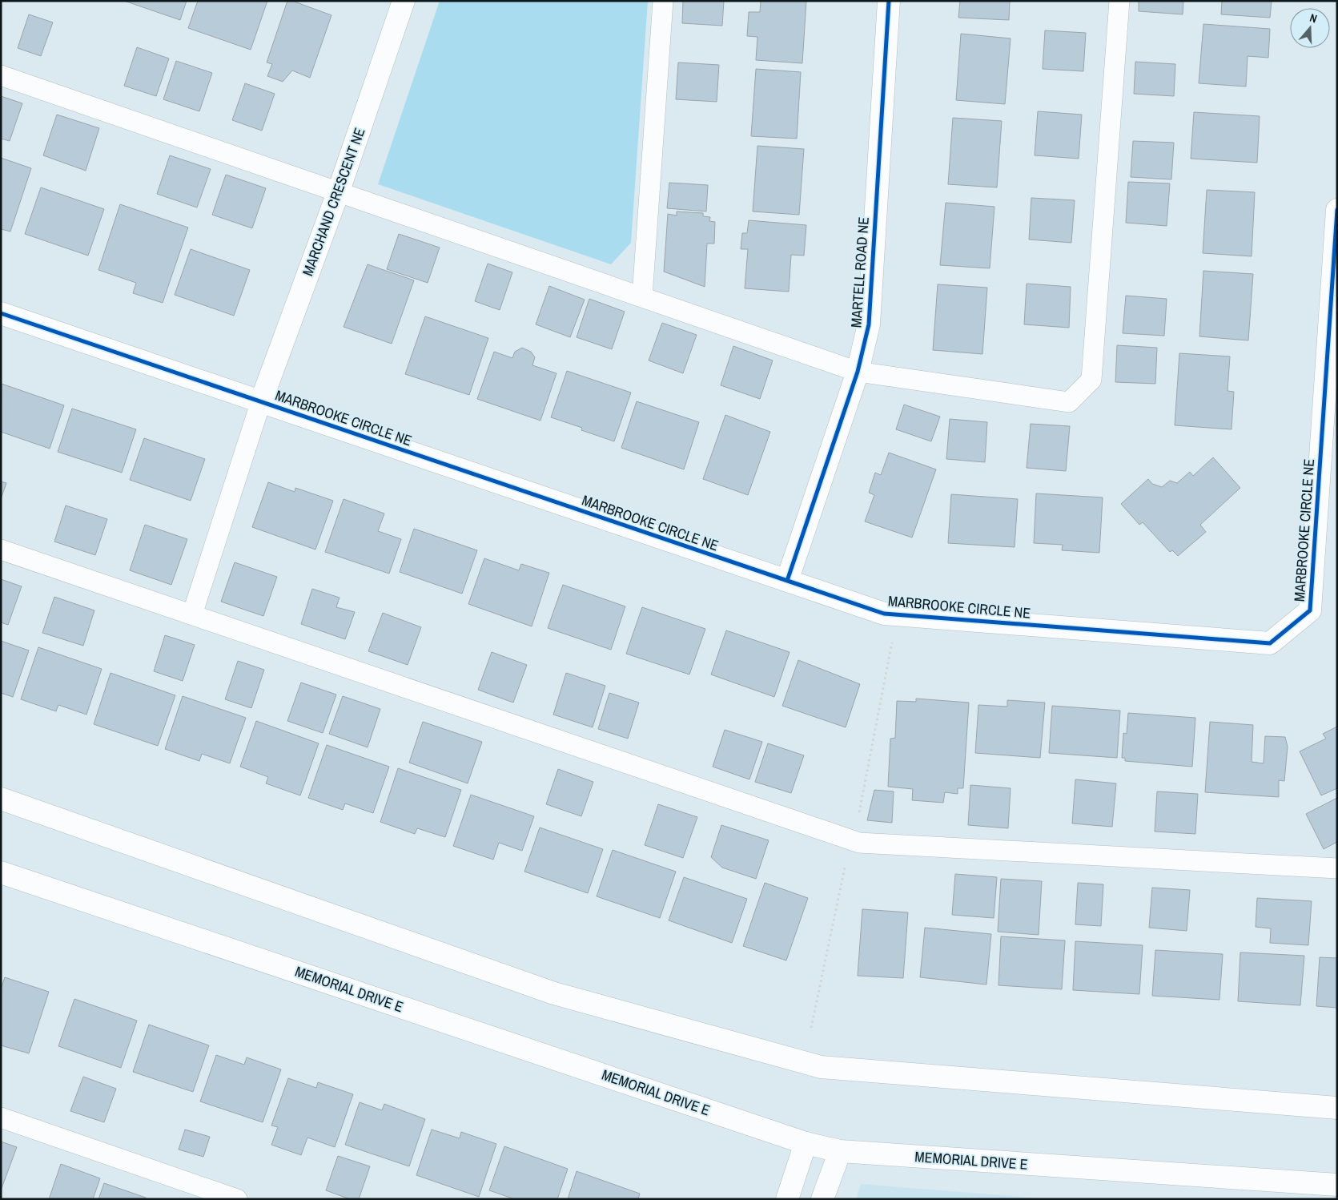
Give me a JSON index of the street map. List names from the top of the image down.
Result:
{
  "streets": {
    "street": [
      "MARCHAND CRESCENT NE",
      "MARTELL ROAD NE",
      "MARBROOKE CIRCLE NE",
      "MEMORIAL DRIVE E"
    ]
  },
  "crossings": [
    ["MARCHAND CRESCENT NE", "MARBROOKE CIRCLE NE"],
    ["MARTELL ROAD NE", "MARBROOKE CIRCLE NE"]
  ],
  "north": "top"
}
